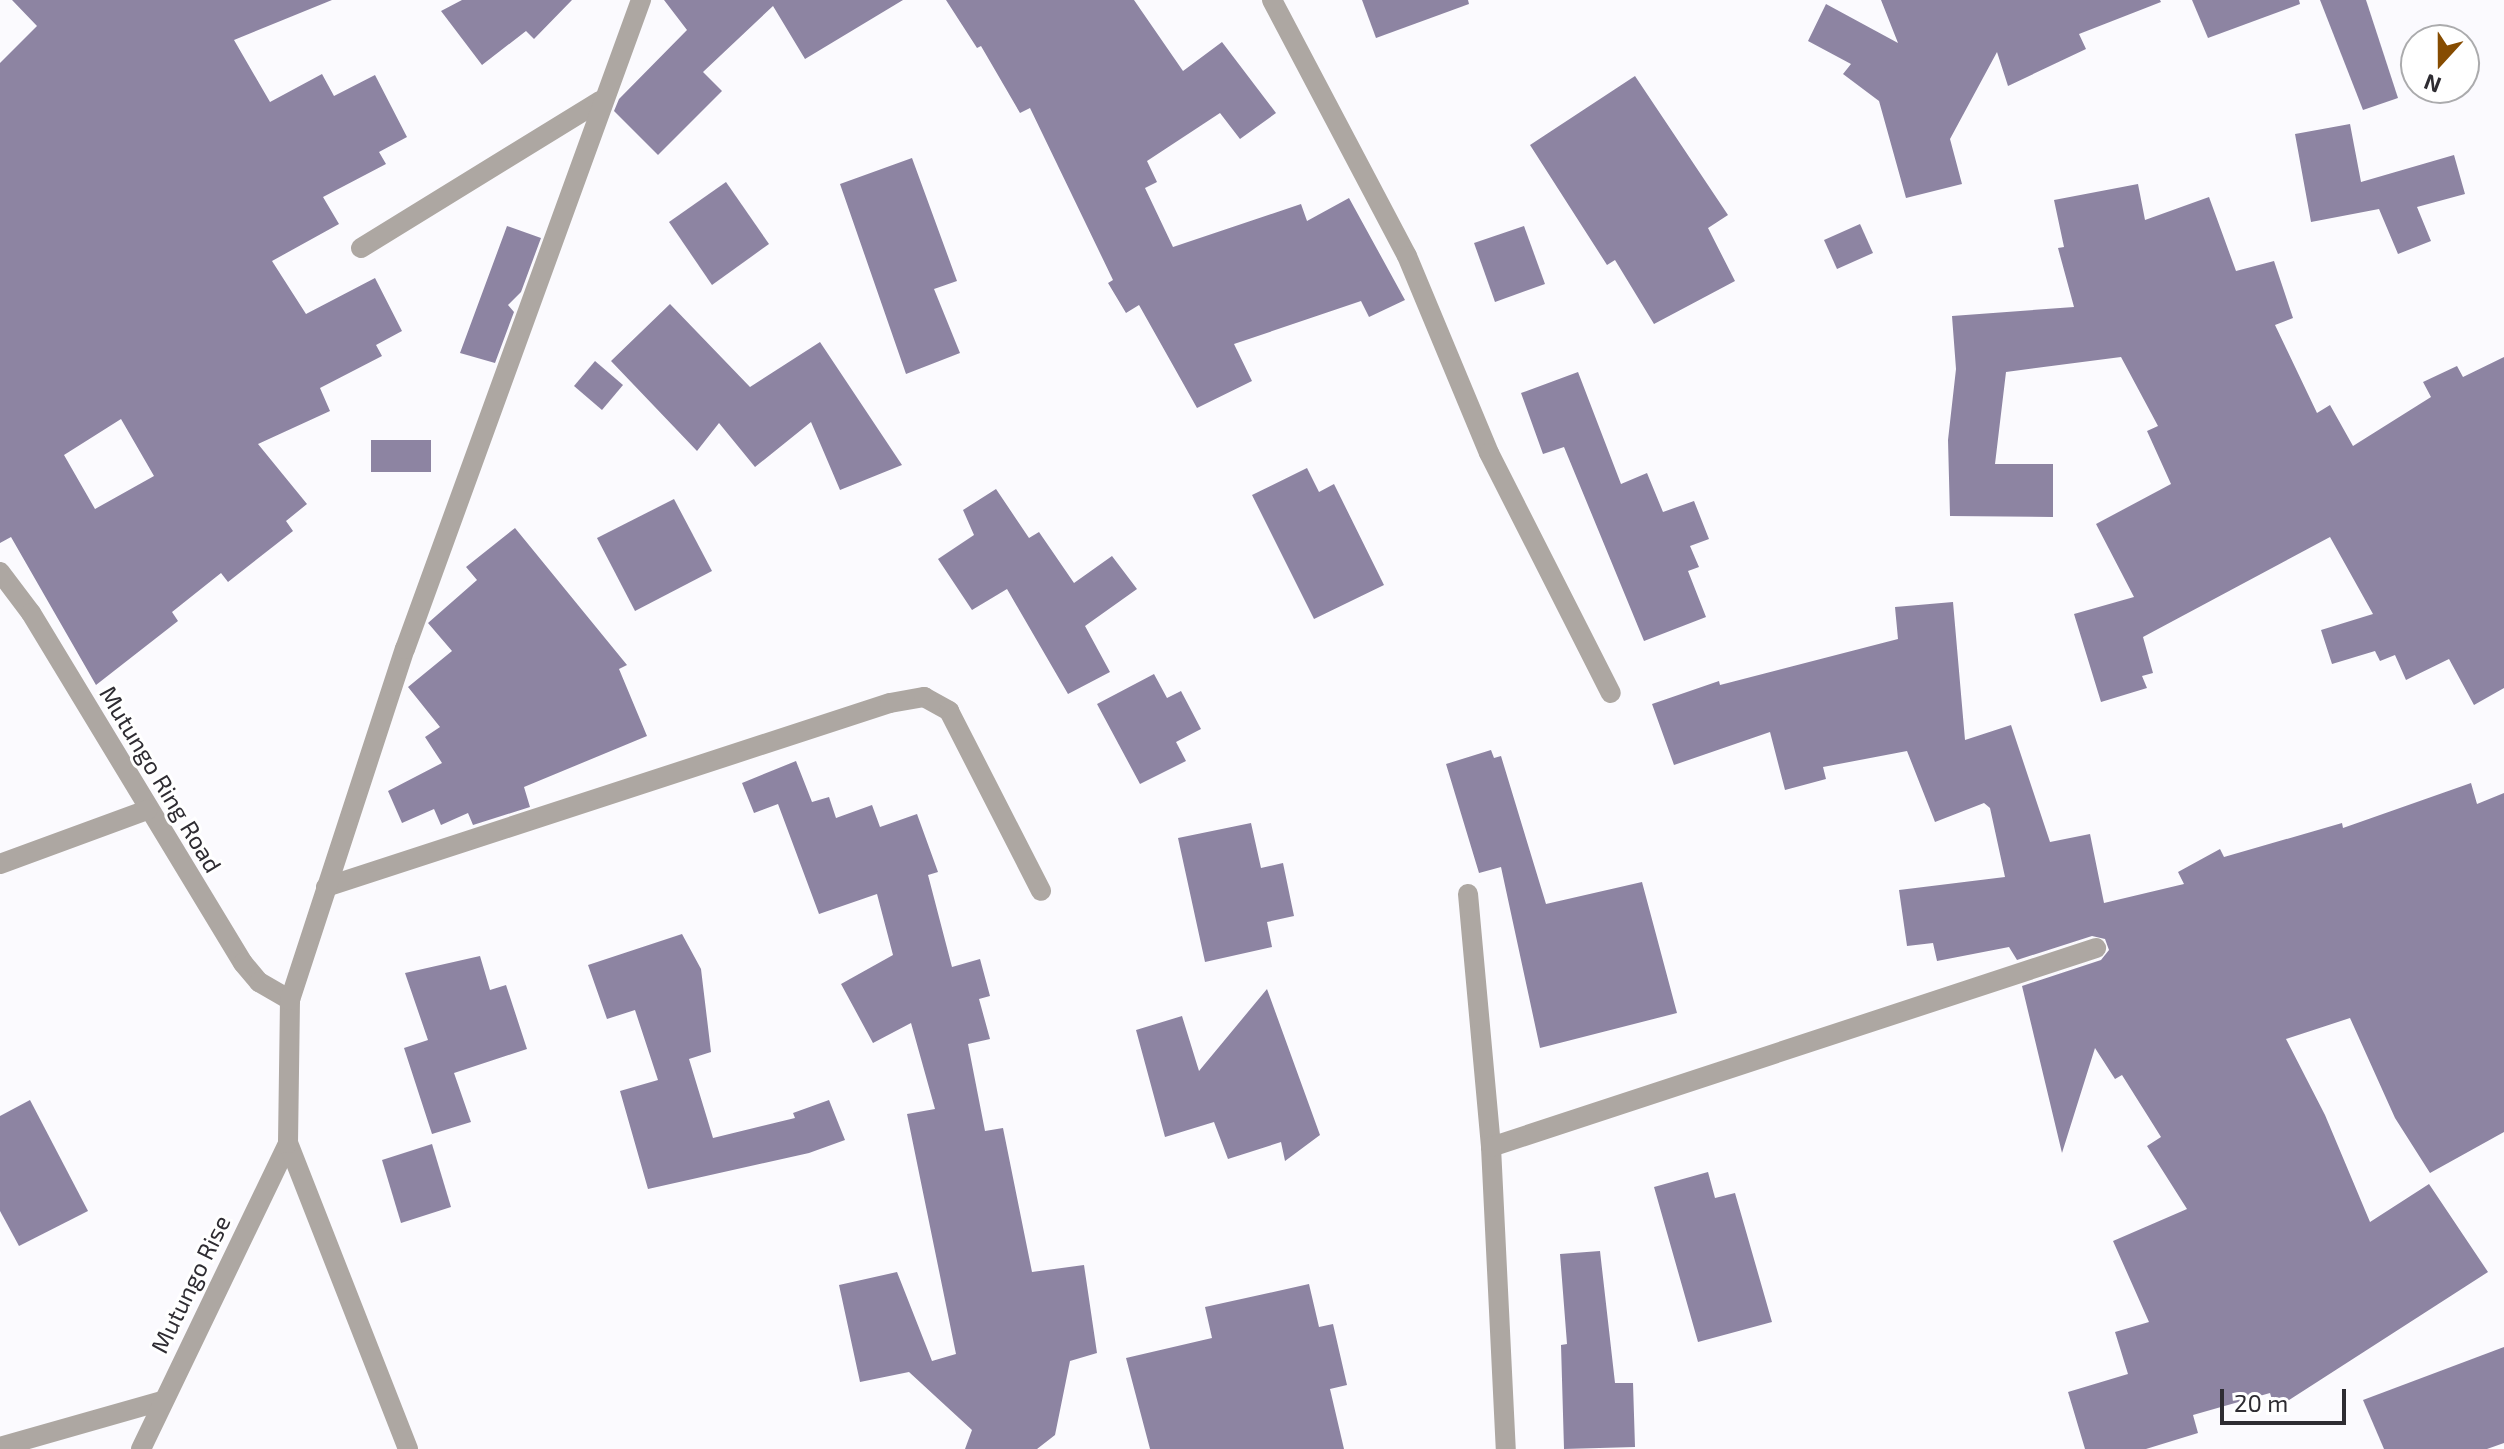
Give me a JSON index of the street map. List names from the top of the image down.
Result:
{
  "streets": {
    "street": ["Mutungo Ring Road", "Mutungo Rise"]
  },
  "scale_bar": "20 m",
  "north": "bottom"
}
